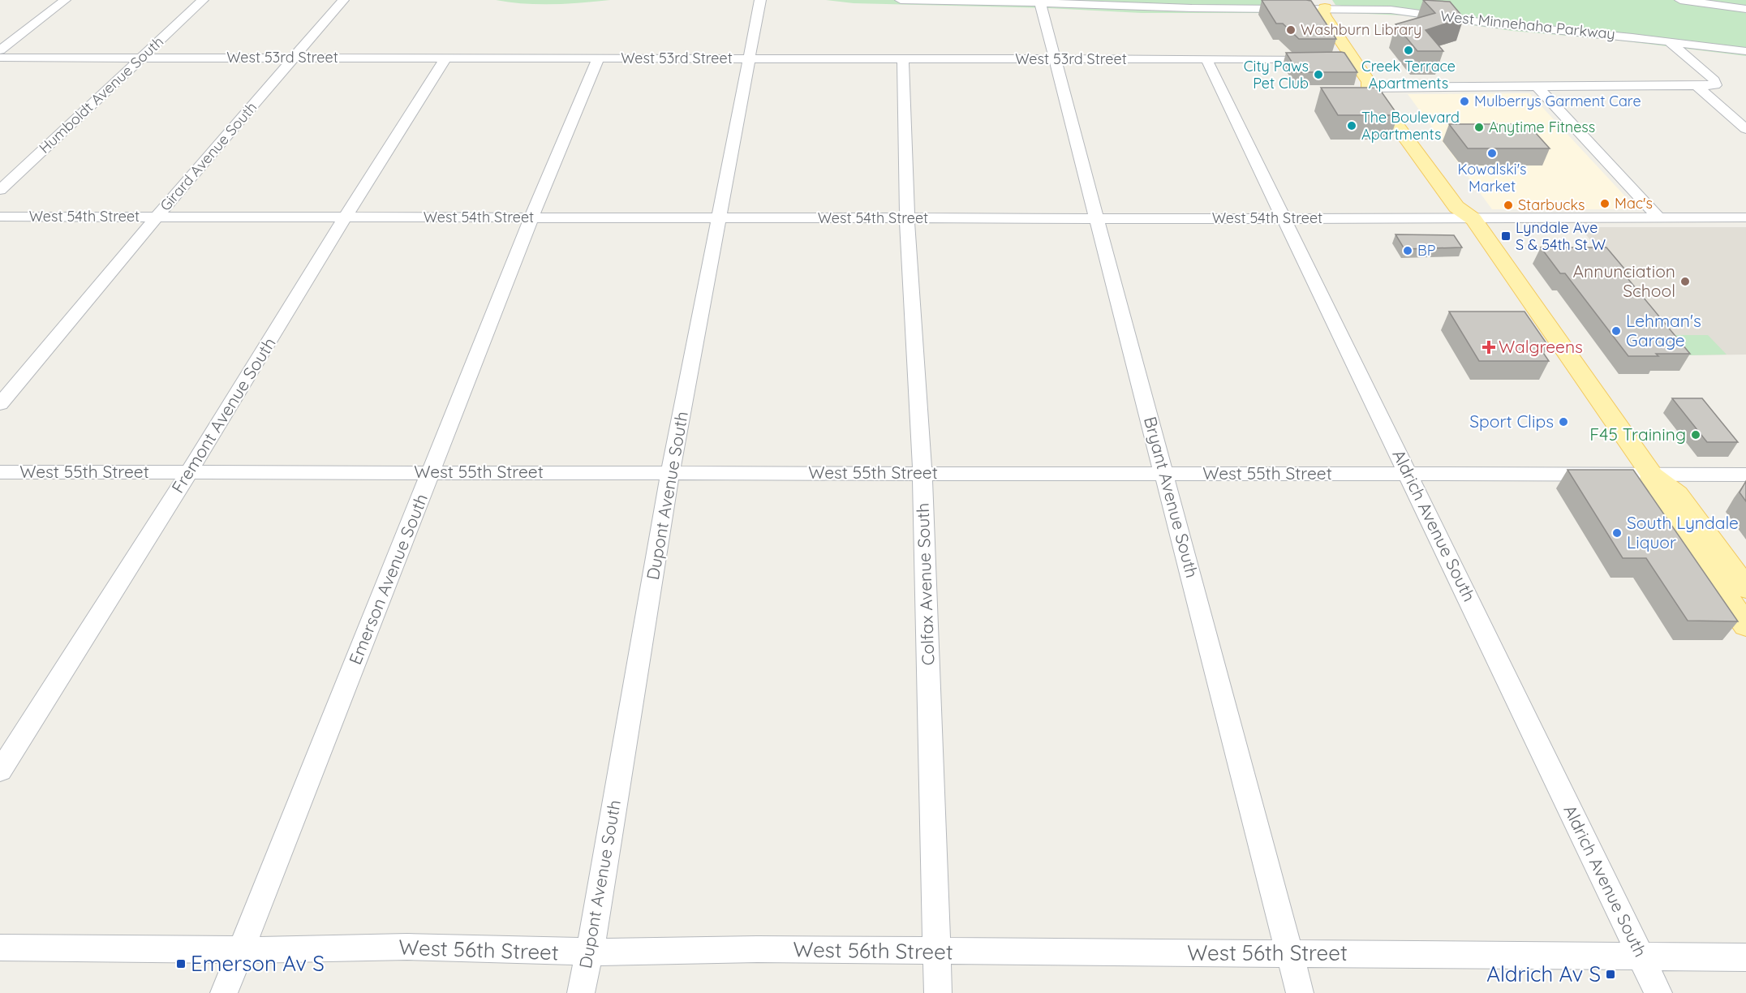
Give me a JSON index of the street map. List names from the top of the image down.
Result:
{
  "streets": {
    "street": [
      "West Minnehaha Parkway",
      "West 53rd Street",
      "Humboldt Avenue South",
      "Girard Avenue South",
      "West 54th Street",
      "Fremont Avenue South",
      "West 55th Street",
      "Dupont Avenue South",
      "Bryant Avenue South",
      "Aldrich Avenue South",
      "Emerson Avenue South",
      "Colfax Avenue South",
      "West 56th Street"
    ]
  },
  "crossings": [
    ["West Minnehaha Parkway", "Bryant Avenue South"],
    ["West 53rd Street", "Humboldt Avenue South"],
    ["West 53rd Street", "Girard Avenue South"],
    ["West 53rd Street", "Fremont Avenue South"],
    ["West 53rd Street", "Dupont Avenue South"],
    ["West 53rd Street", "Bryant Avenue South"],
    ["West 53rd Street", "Aldrich Avenue South"],
    ["West 53rd Street", "Emerson Avenue South"],
    ["West 53rd Street", "Colfax Avenue South"],
    ["Girard Avenue South", "West 54th Street"],
    ["West 54th Street", "Fremont Avenue South"],
    ["West 54th Street", "Dupont Avenue South"],
    ["West 54th Street", "Bryant Avenue South"],
    ["West 54th Street", "Aldrich Avenue South"],
    ["West 54th Street", "Emerson Avenue South"],
    ["West 54th Street", "Colfax Avenue South"],
    ["Fremont Avenue South", "West 55th Street"],
    ["West 55th Street", "Dupont Avenue South"],
    ["West 55th Street", "Bryant Avenue South"],
    ["West 55th Street", "Aldrich Avenue South"],
    ["West 55th Street", "Emerson Avenue South"],
    ["West 55th Street", "Colfax Avenue South"],
    ["Dupont Avenue South", "West 56th Street"],
    ["Bryant Avenue South", "West 56th Street"],
    ["Aldrich Avenue South", "West 56th Street"],
    ["Emerson Avenue South", "West 56th Street"],
    ["Colfax Avenue South", "West 56th Street"]
  ],
  "places": {
    "other": [
      "Washburn Library",
      "Creek Terrace Apartments",
      "City Paws Pet Club",
      "Mulberrys Garment Care",
      "The Boulevard Apartments",
      "Anytime Fitness",
      "Kowalski's Market",
      "Mac's",
      "Starbucks",
      "BP",
      "Annunciation School",
      "Lehman's Garage",
      "Sport Clips",
      "F45 Training",
      "South Lyndale Liquor"
    ],
    "transit": ["Lyndale Ave S & 54th St W", "Emerson Av S", "Aldrich Av S"],
    "health": ["Walgreens"]
  }
}
